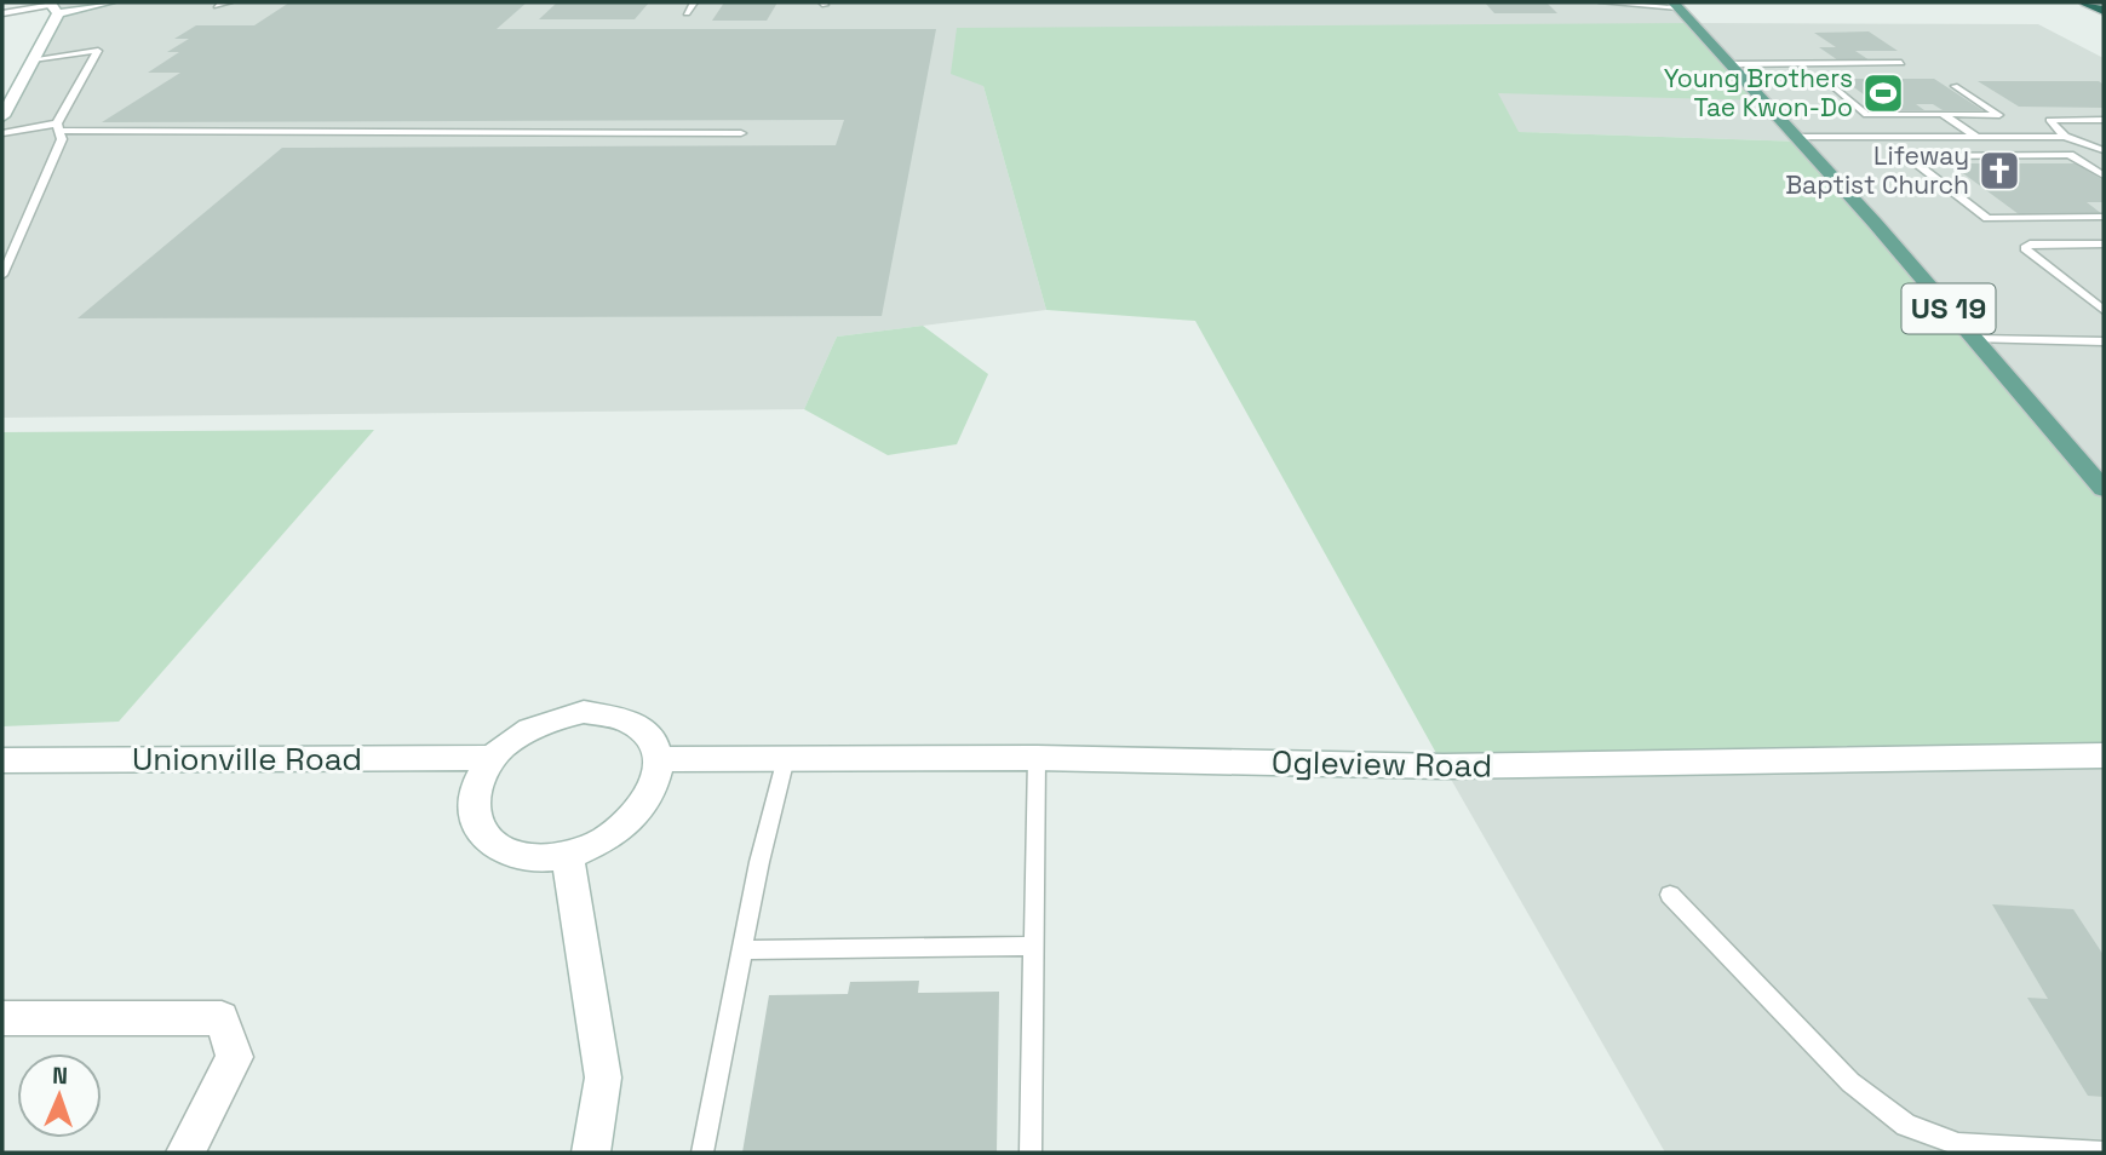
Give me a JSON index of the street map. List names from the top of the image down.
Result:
{
  "streets": {
    "main road": ["US 19"],
    "street": ["Unionville Road", "Ogleview Road"]
  },
  "crossings": [
    ["Unionville Road", "Ogleview Road"]
  ],
  "places": {
    "sports": ["Young Brothers Tae Kwon-Do"],
    "church": ["Lifeway Baptist Church"]
  },
  "north": "top"
}
